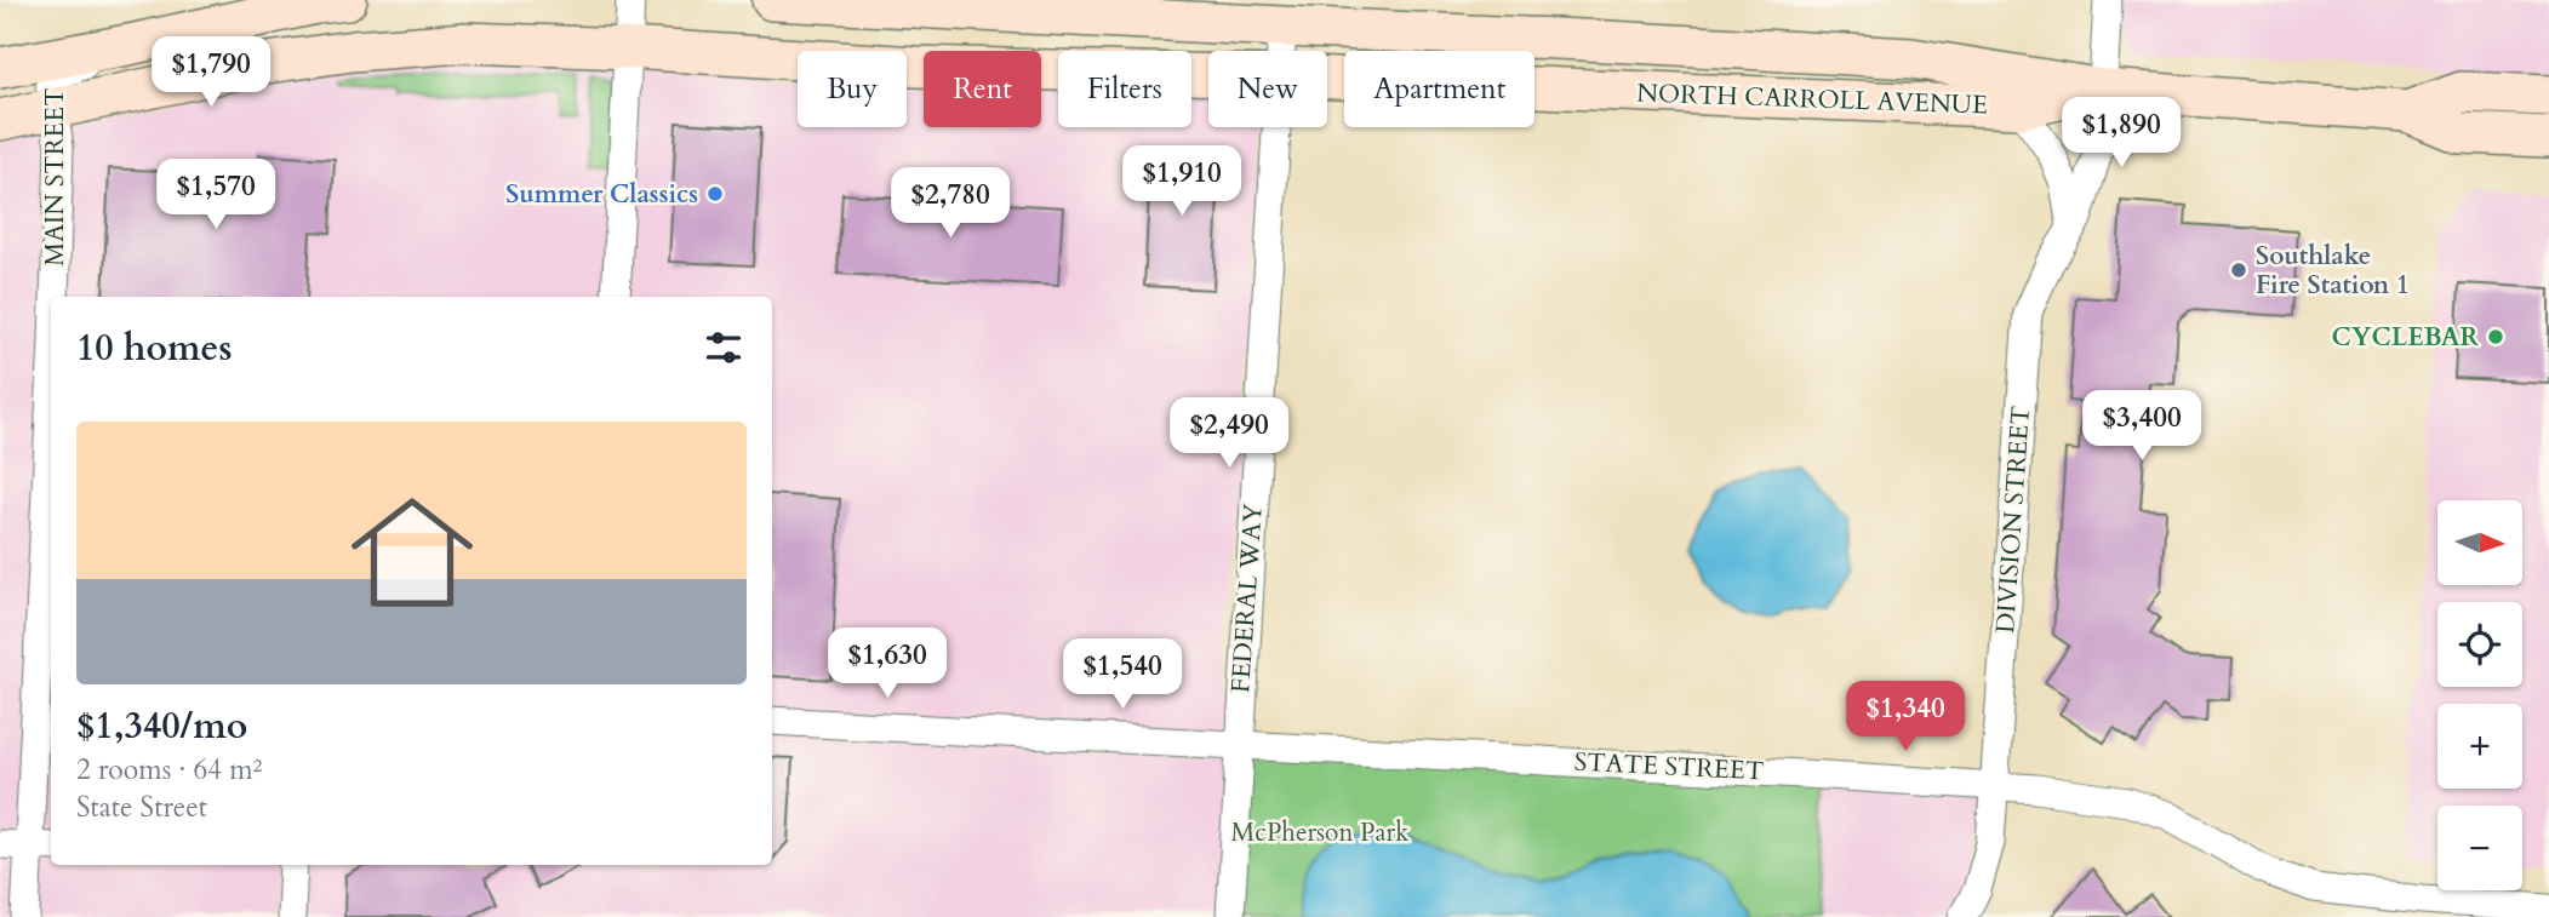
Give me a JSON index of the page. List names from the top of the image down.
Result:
{
  "streets": {
    "main road": ["NORTH CARROLL AVENUE"],
    "street": [
      "MAIN STREET",
      "DIVISION STREET",
      "FEDERAL WAY",
      "STATE STREET"
    ]
  },
  "crossings": [
    ["NORTH CARROLL AVENUE", "MAIN STREET"],
    ["NORTH CARROLL AVENUE", "DIVISION STREET"],
    ["NORTH CARROLL AVENUE", "FEDERAL WAY"],
    ["DIVISION STREET", "STATE STREET"],
    ["FEDERAL WAY", "STATE STREET"]
  ],
  "parks": ["McPherson Park"],
  "places": ["Summer Classics", "Southlake Fire Station 1", "CYCLEBAR"],
  "north": "right",
  "page": {
    "price": [
      "$1,790",
      "$1,890",
      "$1,910",
      "$1,570",
      "$2,780",
      "$3,400",
      "$2,490",
      "$1,630",
      "$1,540",
      "$1,340"
    ],
    "chip": [
      "Buy",
      "Rent",
      "Filters",
      "New",
      "Apartment"
    ],
    "heading": "10 homes",
    "list": [
      {
        "name": "$1,340/mo",
        "note": "2 rooms · 64 m² · State Street"
      }
    ],
    "map_buttons": ["+", "−"]
  }
}
